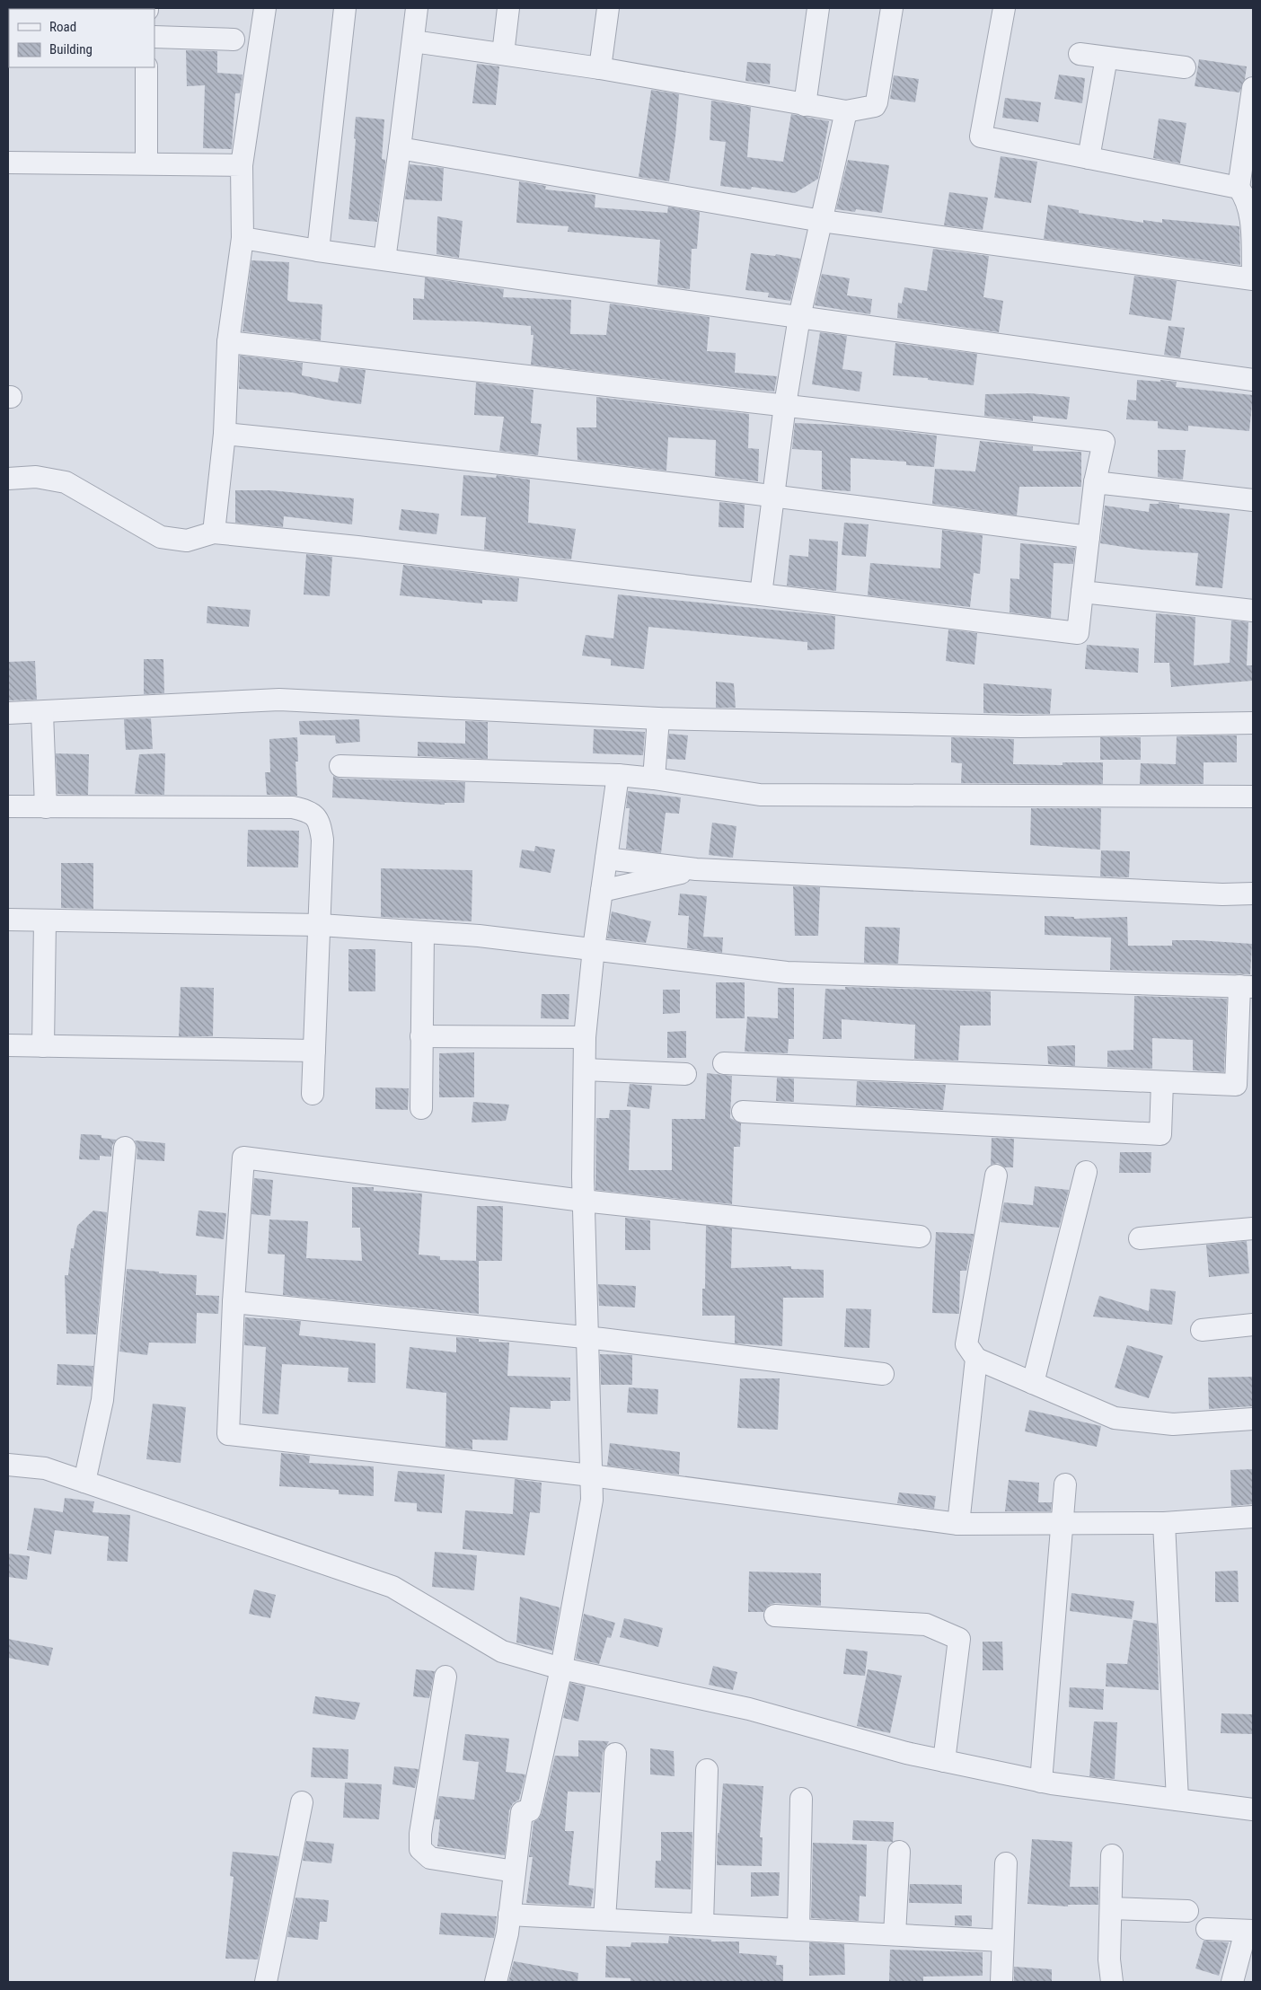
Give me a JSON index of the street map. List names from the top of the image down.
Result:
{
  "legend": ["Road", "Building"]
}
